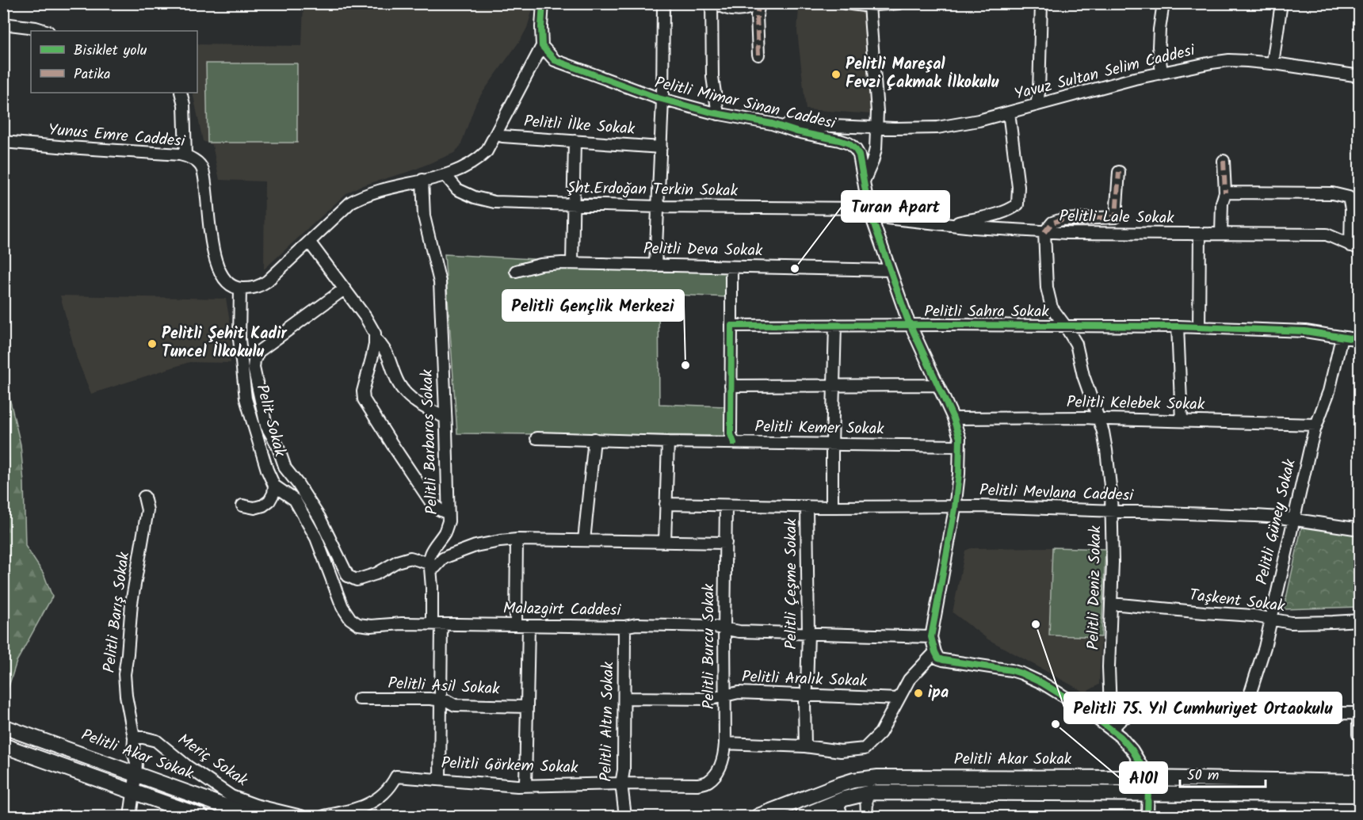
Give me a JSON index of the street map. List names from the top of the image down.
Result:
{
  "streets": {
    "main road": ["Pelitli Akar Sokak"],
    "street": [
      "Yavuz Sultan Selim Caddesi",
      "Pelitli Mimar Sinan Caddesi",
      "Pelitli İlke Sokak",
      "Yunus Emre Caddesi",
      "Şht.Erdoğan Terkin Sokak",
      "Pelitli Lale Sokak",
      "Pelitli Deva Sokak",
      "Pelitli Sahra Sokak",
      "Pelitli Kelebek Sokak",
      "Pelit Sokak",
      "Pelitli Kemer Sokak",
      "Pelitli Barbaros Sokak",
      "Pelitli Mevlana Caddesi",
      "Pelitli Güney Sokak",
      "Pelitli Çeşme Sokak",
      "Pelitli Deniz Sokak",
      "Taşkent Sokak",
      "Malazgirt Caddesi",
      "Pelitli Barış Sokak",
      "Pelitli Burcu Sokak",
      "Pelitli Aralık Sokak",
      "Pelitli Asil Sokak",
      "Pelitli Altın Sokak",
      "Meriç Sokak",
      "Pelitli Görkem Sokak"
    ]
  },
  "crossings": [
    ["Yavuz Sultan Selim Caddesi", "Pelitli Mimar Sinan Caddesi"],
    ["Pelitli Mimar Sinan Caddesi", "Şht.Erdoğan Terkin Sokak"],
    ["Pelitli Mimar Sinan Caddesi", "Pelitli Lale Sokak"],
    ["Pelitli Mimar Sinan Caddesi", "Pelitli Deva Sokak"],
    ["Pelitli Mimar Sinan Caddesi", "Pelitli Sahra Sokak"],
    ["Pelitli Mimar Sinan Caddesi", "Pelitli Kelebek Sokak"],
    ["Pelitli Mimar Sinan Caddesi", "Pelitli Kemer Sokak"],
    ["Pelitli Mimar Sinan Caddesi", "Pelitli Mevlana Caddesi"],
    ["Pelitli Mimar Sinan Caddesi", "Malazgirt Caddesi"],
    ["Yunus Emre Caddesi", "Pelit Sokak"],
    ["Şht.Erdoğan Terkin Sokak", "Pelitli Lale Sokak"],
    ["Pelitli Lale Sokak", "Pelitli Deniz Sokak"],
    ["Pelitli Sahra Sokak", "Pelitli Güney Sokak"],
    ["Pelitli Sahra Sokak", "Pelitli Deniz Sokak"],
    ["Pelitli Kelebek Sokak", "Pelitli Güney Sokak"],
    ["Pelitli Kelebek Sokak", "Pelitli Deniz Sokak"],
    ["Pelit Sokak", "Malazgirt Caddesi"],
    ["Pelitli Mevlana Caddesi", "Pelitli Güney Sokak"],
    ["Pelitli Mevlana Caddesi", "Pelitli Çeşme Sokak"],
    ["Pelitli Mevlana Caddesi", "Pelitli Deniz Sokak"],
    ["Pelitli Mevlana Caddesi", "Pelitli Burcu Sokak"],
    ["Pelitli Güney Sokak", "Taşkent Sokak"],
    ["Pelitli Çeşme Sokak", "Malazgirt Caddesi"],
    ["Pelitli Çeşme Sokak", "Pelitli Aralık Sokak"],
    ["Pelitli Deniz Sokak", "Taşkent Sokak"],
    ["Malazgirt Caddesi", "Pelitli Burcu Sokak"],
    ["Malazgirt Caddesi", "Pelitli Altın Sokak"],
    ["Pelitli Barış Sokak", "Pelitli Akar Sokak"],
    ["Pelitli Barış Sokak", "Meriç Sokak"],
    ["Pelitli Burcu Sokak", "Pelitli Aralık Sokak"],
    ["Pelitli Burcu Sokak", "Pelitli Görkem Sokak"],
    ["Pelitli Aralık Sokak", "Pelitli Altın Sokak"],
    ["Pelitli Altın Sokak", "Pelitli Görkem Sokak"]
  ],
  "places": [
    "Pelitli Mareşal Fevzi Çakmak İlkokulu",
    "Turan Apart",
    "Pelitli Şehit Kadir Tuncel İlkokulu",
    "Pelitli Gençlik Merkezi",
    "Pelitli 75. Yıl Cumhuriyet Ortaokulu",
    "ipa",
    "A101"
  ],
  "legend": ["Bisiklet yolu", "Patika"],
  "scale_bar": "50 m"
}
